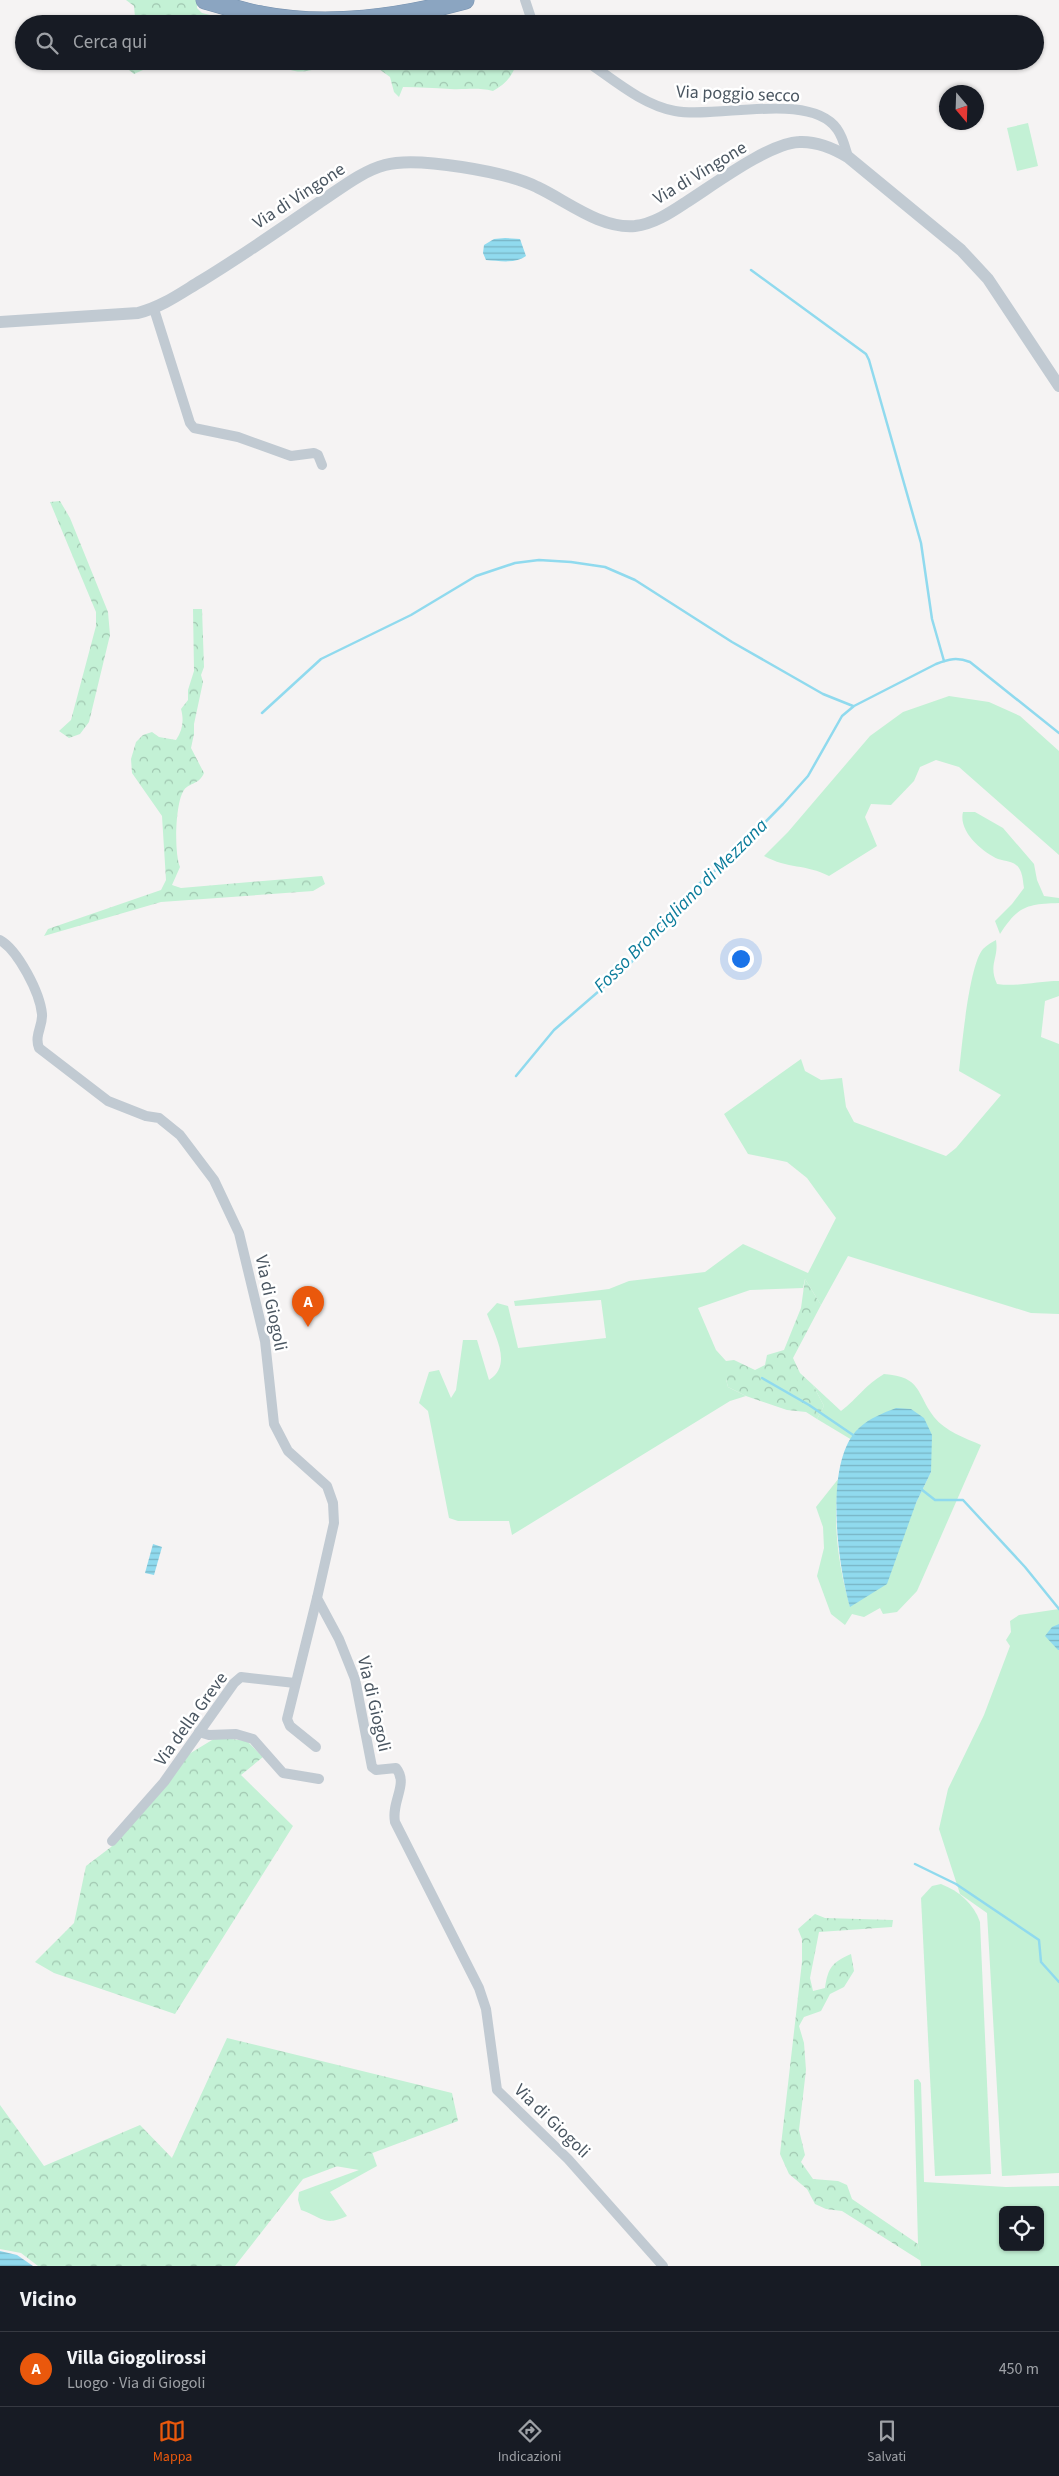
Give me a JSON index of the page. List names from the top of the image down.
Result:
{
  "streets": {
    "street": [
      "Via poggio secco",
      "Via di Vingone",
      "Via di Giogoli",
      "Via della Greve"
    ]
  },
  "crossings": [
    ["Via poggio secco", "Via di Vingone"]
  ],
  "water": ["Fosso Broncigliano di Mezzana"],
  "north": "bottom",
  "page": {
    "search": "Cerca qui",
    "pins": "A",
    "heading": "Vicino",
    "list": [
      {
        "mark": "A",
        "name": "Villa Giogolirossi",
        "note": "Luogo · Via di Giogoli",
        "value": "450 m"
      }
    ],
    "nav": ["Mappa", "Indicazioni", "Salvati"]
  }
}
